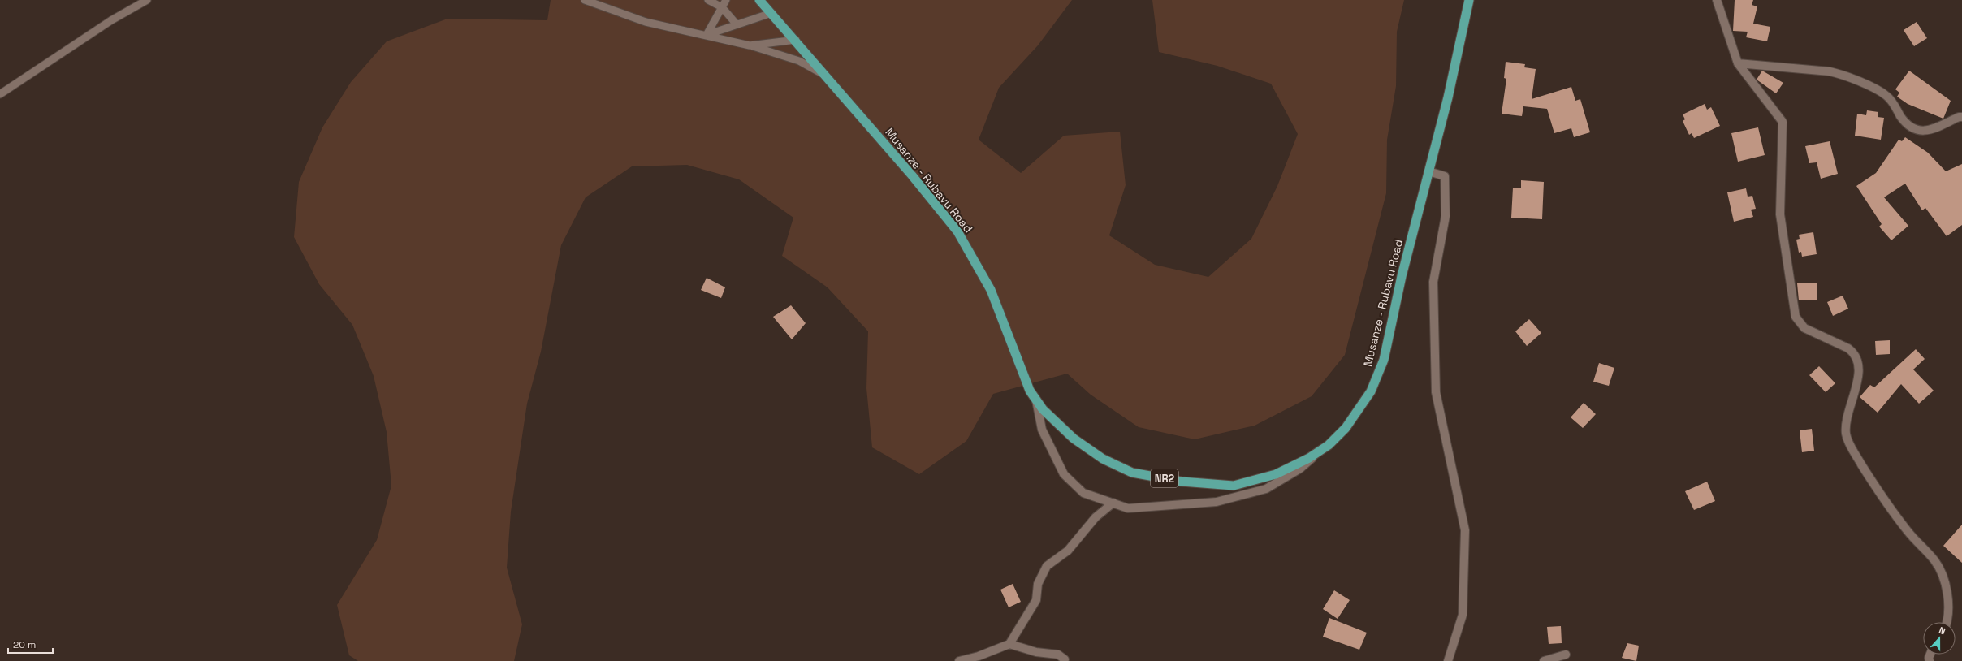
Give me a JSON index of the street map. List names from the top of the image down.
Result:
{
  "streets": {
    "highway": ["Musanze - Rubavu Road", "NR2"]
  },
  "scale_bar": "20 m",
  "north": "top"
}
